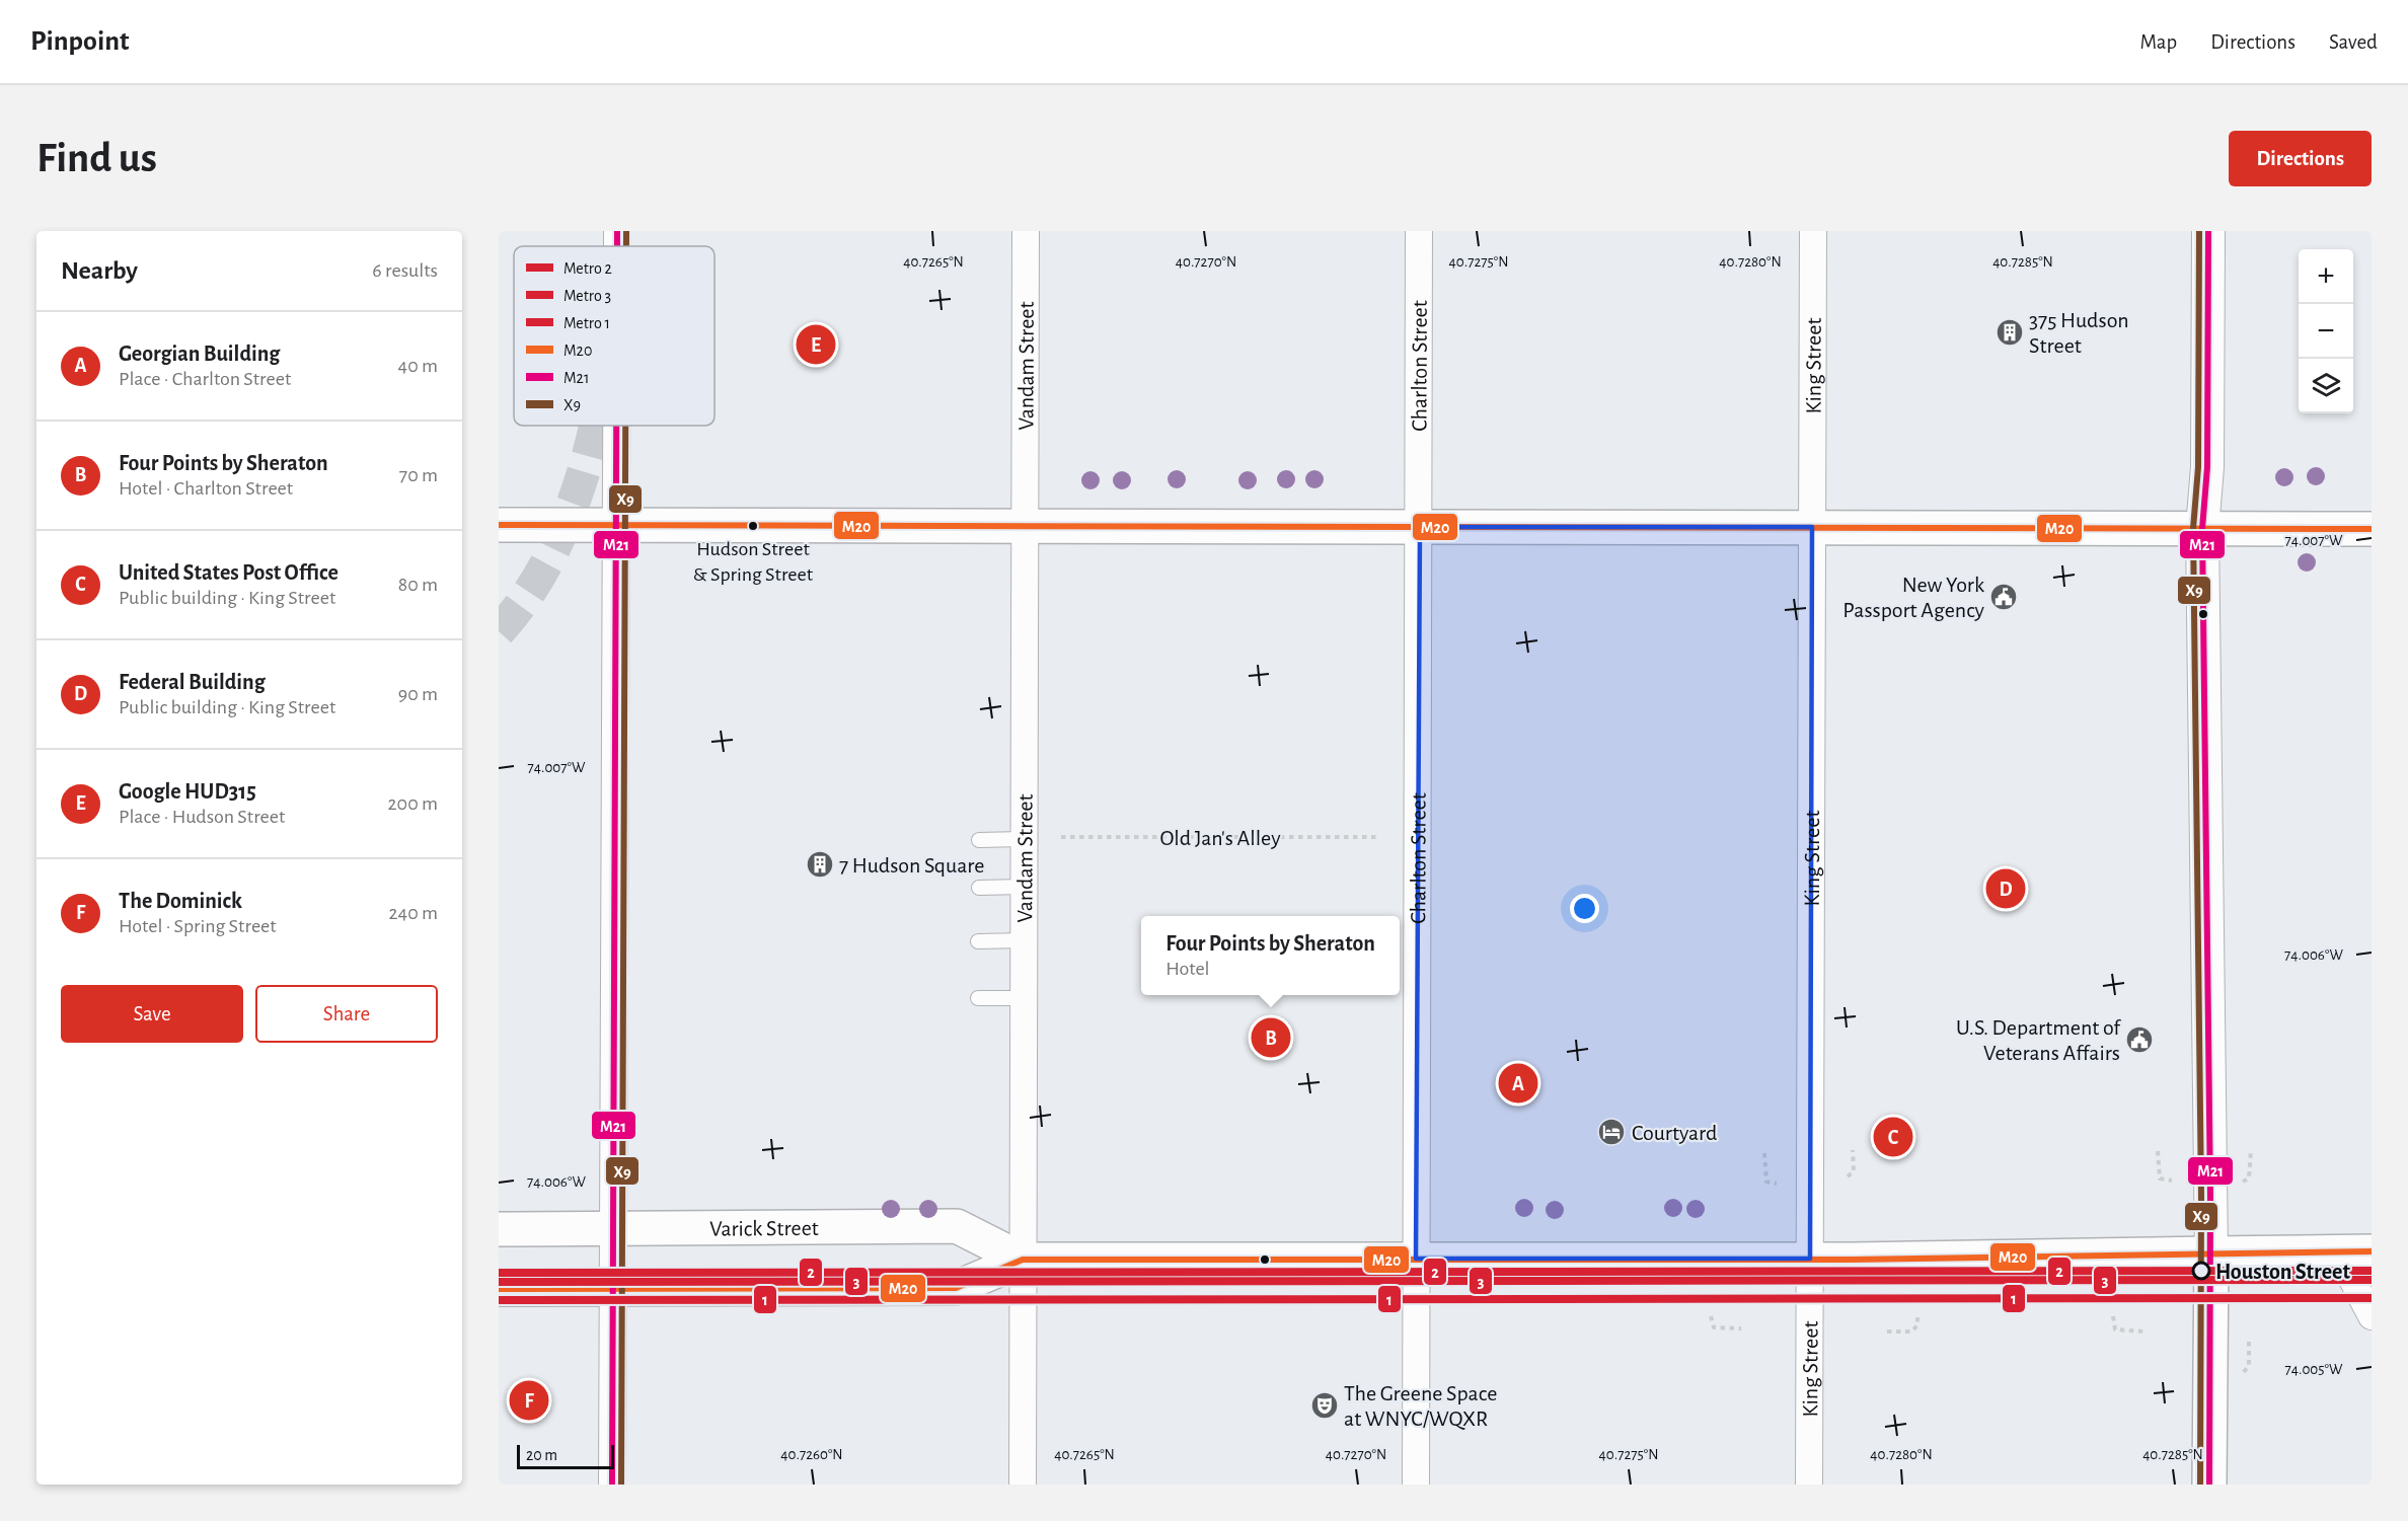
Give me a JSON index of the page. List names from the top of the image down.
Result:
{
  "streets": {
    "main road": ["Varick Street"],
    "street": ["Vandam Street", "Charlton Street", "King Street"],
    "path": ["Old Jan's Alley"]
  },
  "crossings": [
    ["Vandam Street", "Varick Street"],
    ["Charlton Street", "Varick Street"],
    ["King Street", "Varick Street"]
  ],
  "places": {
    "building": ["375 Hudson Street", "7 Hudson Square"],
    "other": ["Hudson Street & Spring Street", "Houston Street"],
    "public building": ["New York Passport Agency", "U.S. Department of Veterans Affairs"],
    "hotel": ["Courtyard"],
    "theatre": ["The Greene Space at WNYC/WQXR"]
  },
  "lines": [
    "transit line M21",
    "transit line X9",
    "transit line M20",
    "metro line 2",
    "metro line 3",
    "metro line 1"
  ],
  "legend": [
    "Metro 2",
    "Metro 3",
    "Metro 1",
    "M20",
    "M21",
    "X9"
  ],
  "scale_bar": "20 m",
  "page": {
    "header": "Pinpoint",
    "nav": ["Map", "Directions", "Saved"],
    "buttons": [
      "Directions",
      ["Save", "Share"]
    ],
    "title": "Find us",
    "heading": ["Nearby", "6 results"],
    "map_buttons": ["+", "−"],
    "list": [
      {
        "mark": "A",
        "name": "Georgian Building",
        "note": "Place · Charlton Street",
        "value": "40 m"
      },
      {
        "mark": "B",
        "name": "Four Points by Sheraton",
        "note": "Hotel · Charlton Street",
        "value": "70 m"
      },
      {
        "mark": "C",
        "name": "United States Post Office",
        "note": "Public building · King Street",
        "value": "80 m"
      },
      {
        "mark": "D",
        "name": "Federal Building",
        "note": "Public building · King Street",
        "value": "90 m"
      },
      {
        "mark": "E",
        "name": "Google HUD315",
        "note": "Place · Hudson Street",
        "value": "200 m"
      },
      {
        "mark": "F",
        "name": "The Dominick",
        "note": "Hotel · Spring Street",
        "value": "240 m"
      }
    ],
    "pins": [
      "E",
      "D",
      "B",
      "A",
      "C",
      "F"
    ],
    "popup": ["Four Points by Sheraton", "Hotel"],
    "scale": "20 m"
  },
  "coordinates": [
    "40.7265°N",
    "40.7270°N",
    "40.7275°N",
    "40.7280°N",
    "40.7285°N",
    "74.007°W",
    "74.006°W",
    "74.005°W",
    "40.7260°N"
  ]
}
